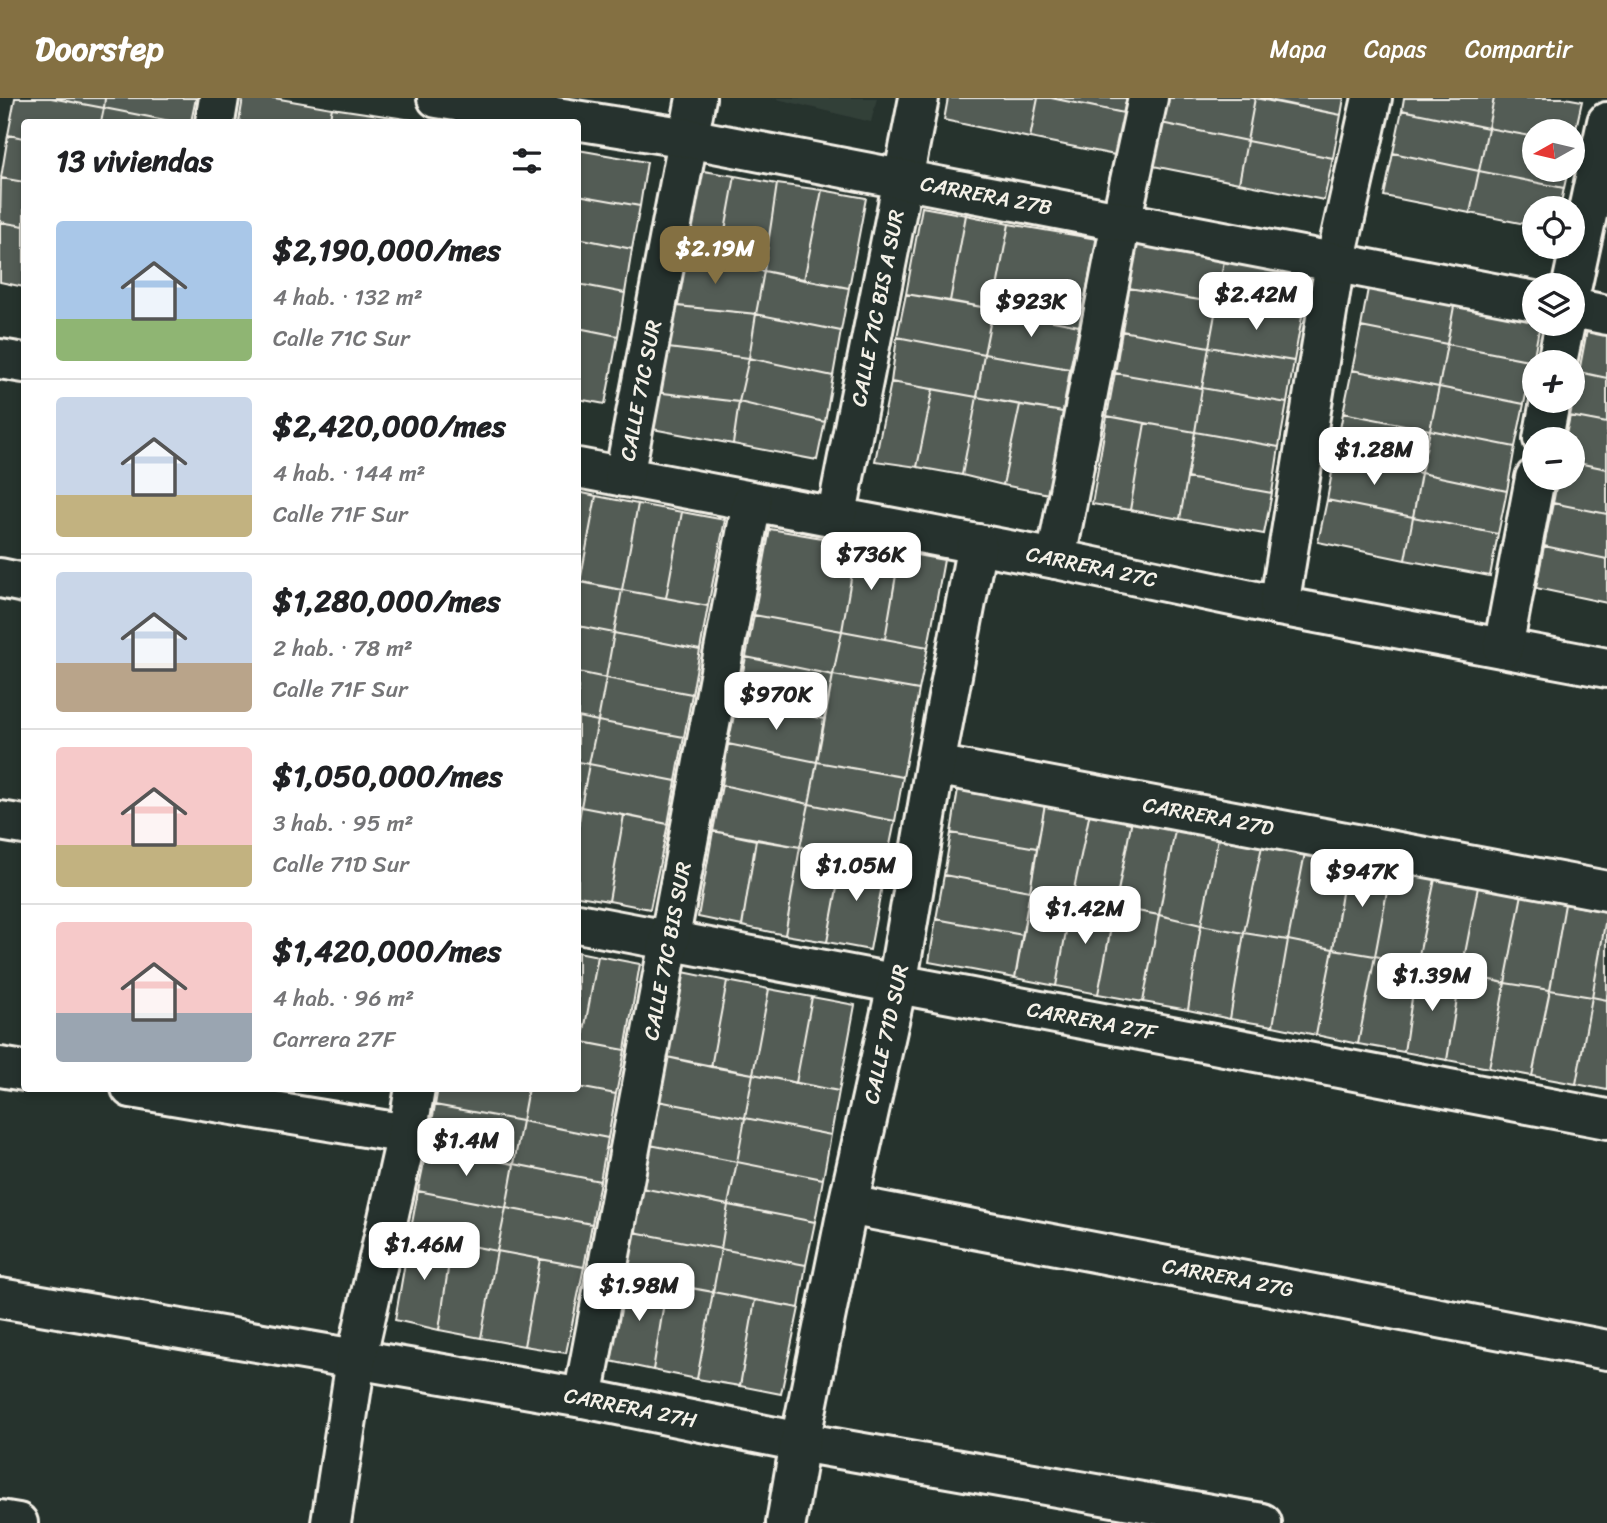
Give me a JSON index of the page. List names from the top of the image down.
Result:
{
  "streets": {
    "street": [
      "CARRERA 27B",
      "CALLE 71C BIS A SUR",
      "CALLE 71C SUR",
      "CARRERA 27C",
      "CARRERA 27D",
      "CALLE 71C BIS SUR",
      "CARRERA 27F",
      "CALLE 71D SUR",
      "CARRERA 27G",
      "CARRERA 27H"
    ]
  },
  "crossings": [
    ["CARRERA 27B", "CALLE 71C BIS A SUR"],
    ["CARRERA 27B", "CALLE 71C SUR"],
    ["CALLE 71C BIS A SUR", "CARRERA 27C"],
    ["CALLE 71C SUR", "CARRERA 27C"],
    ["CARRERA 27C", "CALLE 71C BIS SUR"],
    ["CARRERA 27C", "CALLE 71D SUR"],
    ["CARRERA 27D", "CALLE 71D SUR"],
    ["CALLE 71C BIS SUR", "CARRERA 27F"],
    ["CALLE 71C BIS SUR", "CARRERA 27H"],
    ["CARRERA 27F", "CALLE 71D SUR"],
    ["CALLE 71D SUR", "CARRERA 27G"],
    ["CALLE 71D SUR", "CARRERA 27H"]
  ],
  "north": "left",
  "page": {
    "header": "Doorstep",
    "nav": ["Mapa", "Capas", "Compartir"],
    "map_buttons": ["+", "−"],
    "heading": "13 viviendas",
    "list": [
      {
        "name": "$2,190,000/mes",
        "note": "4 hab. · 132 m² · Calle 71C Sur"
      },
      {
        "name": "$2,420,000/mes",
        "note": "4 hab. · 144 m² · Calle 71F Sur"
      },
      {
        "name": "$1,280,000/mes",
        "note": "2 hab. · 78 m² · Calle 71F Sur"
      },
      {
        "name": "$1,050,000/mes",
        "note": "3 hab. · 95 m² · Calle 71D Sur"
      },
      {
        "name": "$1,420,000/mes",
        "note": "4 hab. · 96 m² · Carrera 27F"
      }
    ],
    "price": [
      "$2.19M",
      "$2.42M",
      "$923K",
      "$1.28M",
      "$736K",
      "$970K",
      "$1.05M",
      "$947K",
      "$1.42M",
      "$1.39M",
      "$1.4M",
      "$1.46M",
      "$1.98M"
    ]
  }
}
